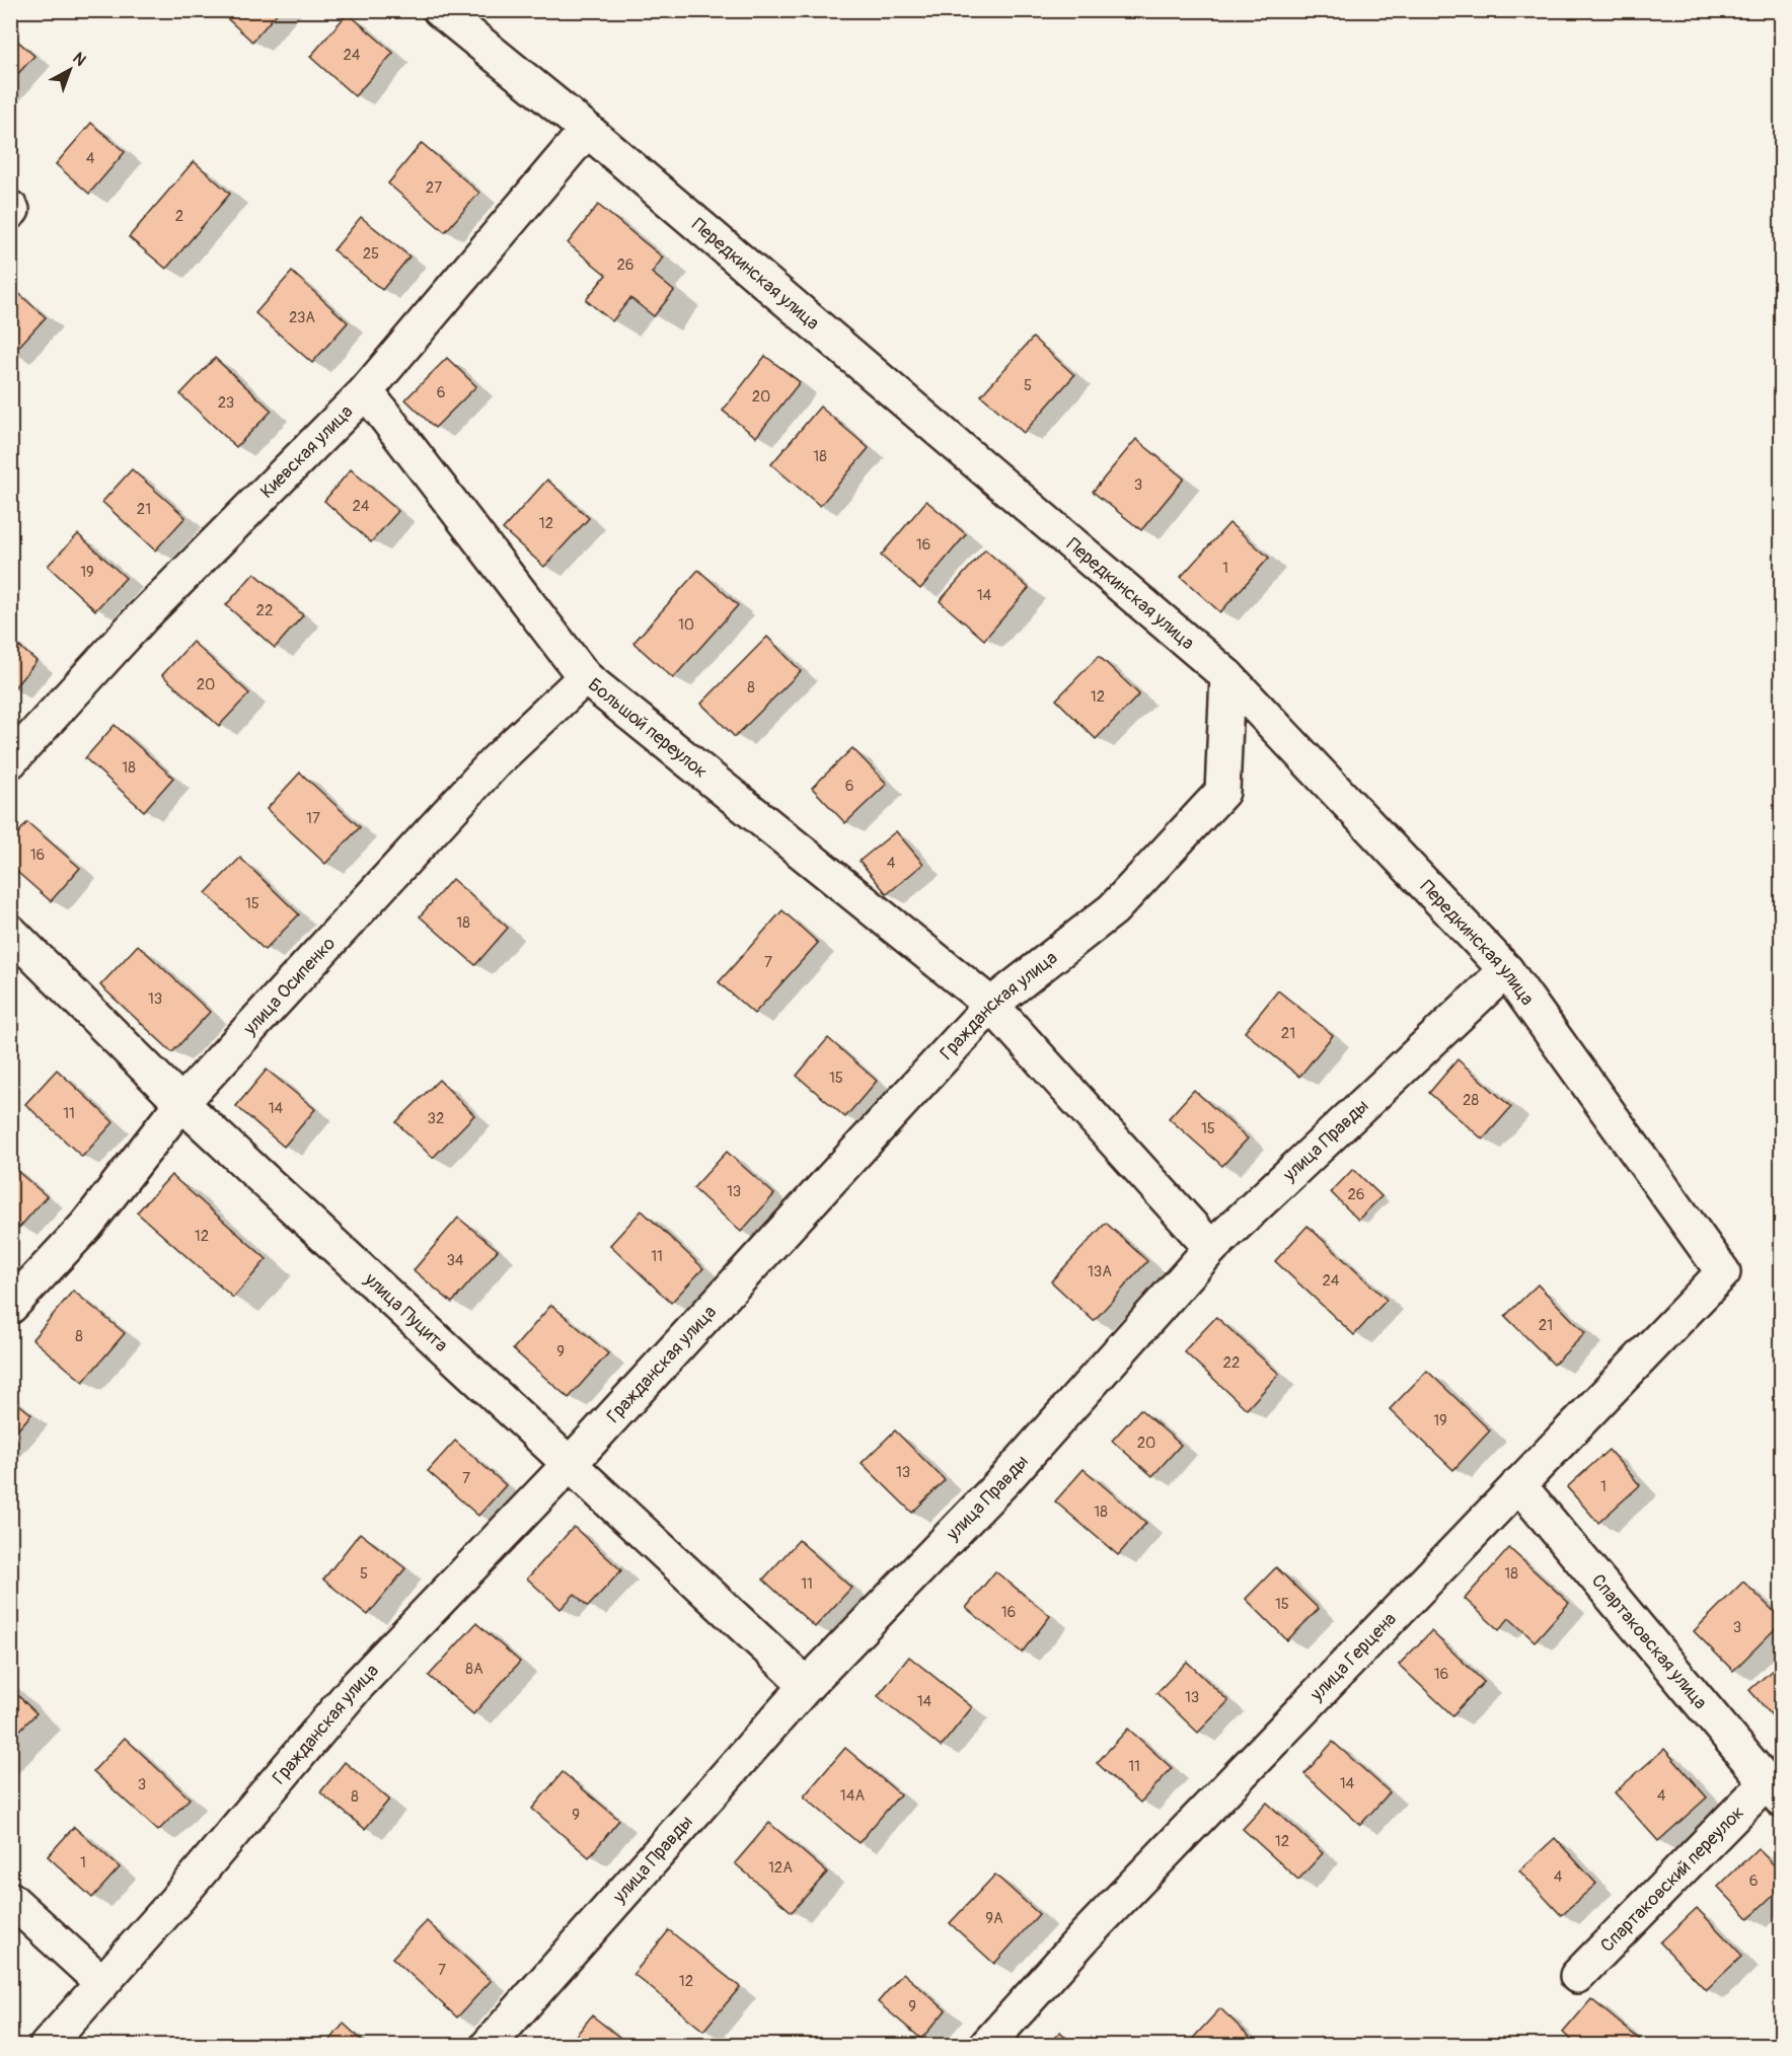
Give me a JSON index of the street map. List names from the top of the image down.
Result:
{
  "streets": {
    "street": [
      "Передкинская улица",
      "Киевская улица",
      "Большой переулок",
      "улица Осипенко",
      "Гражданская улица",
      "улица Правды",
      "улица Пуцита",
      "Спартаковская улица",
      "улица Герцена",
      "Спартаковский переулок"
    ]
  },
  "crossings": [
    ["Передкинская улица", "Киевская улица"],
    ["Передкинская улица", "Гражданская улица"],
    ["Передкинская улица", "улица Правды"],
    ["Передкинская улица", "улица Герцена"],
    ["Киевская улица", "Большой переулок"],
    ["Большой переулок", "улица Осипенко"],
    ["Большой переулок", "Гражданская улица"],
    ["Большой переулок", "улица Правды"],
    ["улица Осипенко", "улица Пуцита"],
    ["Гражданская улица", "улица Пуцита"],
    ["улица Правды", "улица Пуцита"],
    ["Спартаковская улица", "улица Герцена"],
    ["Спартаковская улица", "Спартаковский переулок"]
  ],
  "house_numbers": [
    "24",
    "4",
    "27",
    "2",
    "25",
    "26",
    "23А",
    "5",
    "6",
    "20",
    "23",
    "18",
    "3",
    "24",
    "21",
    "12",
    "16",
    "1",
    "19",
    "14",
    "22",
    "10",
    "20",
    "8",
    "12",
    "18",
    "6",
    "17",
    "16",
    "4",
    "15",
    "18",
    "7",
    "13",
    "21",
    "15",
    "28",
    "14",
    "11",
    "32",
    "15",
    "13",
    "26",
    "12",
    "11",
    "34",
    "13А",
    "24",
    "21",
    "8",
    "9",
    "22",
    "19",
    "20",
    "13",
    "7",
    "1",
    "18",
    "5",
    "18",
    "11",
    "15",
    "16",
    "3",
    "8А",
    "16",
    "13",
    "14",
    "11",
    "14",
    "3",
    "14А",
    "4",
    "8",
    "9",
    "12",
    "1",
    "12А",
    "4",
    "6",
    "9А",
    "7",
    "12",
    "9"
  ],
  "north": "top right"
}
